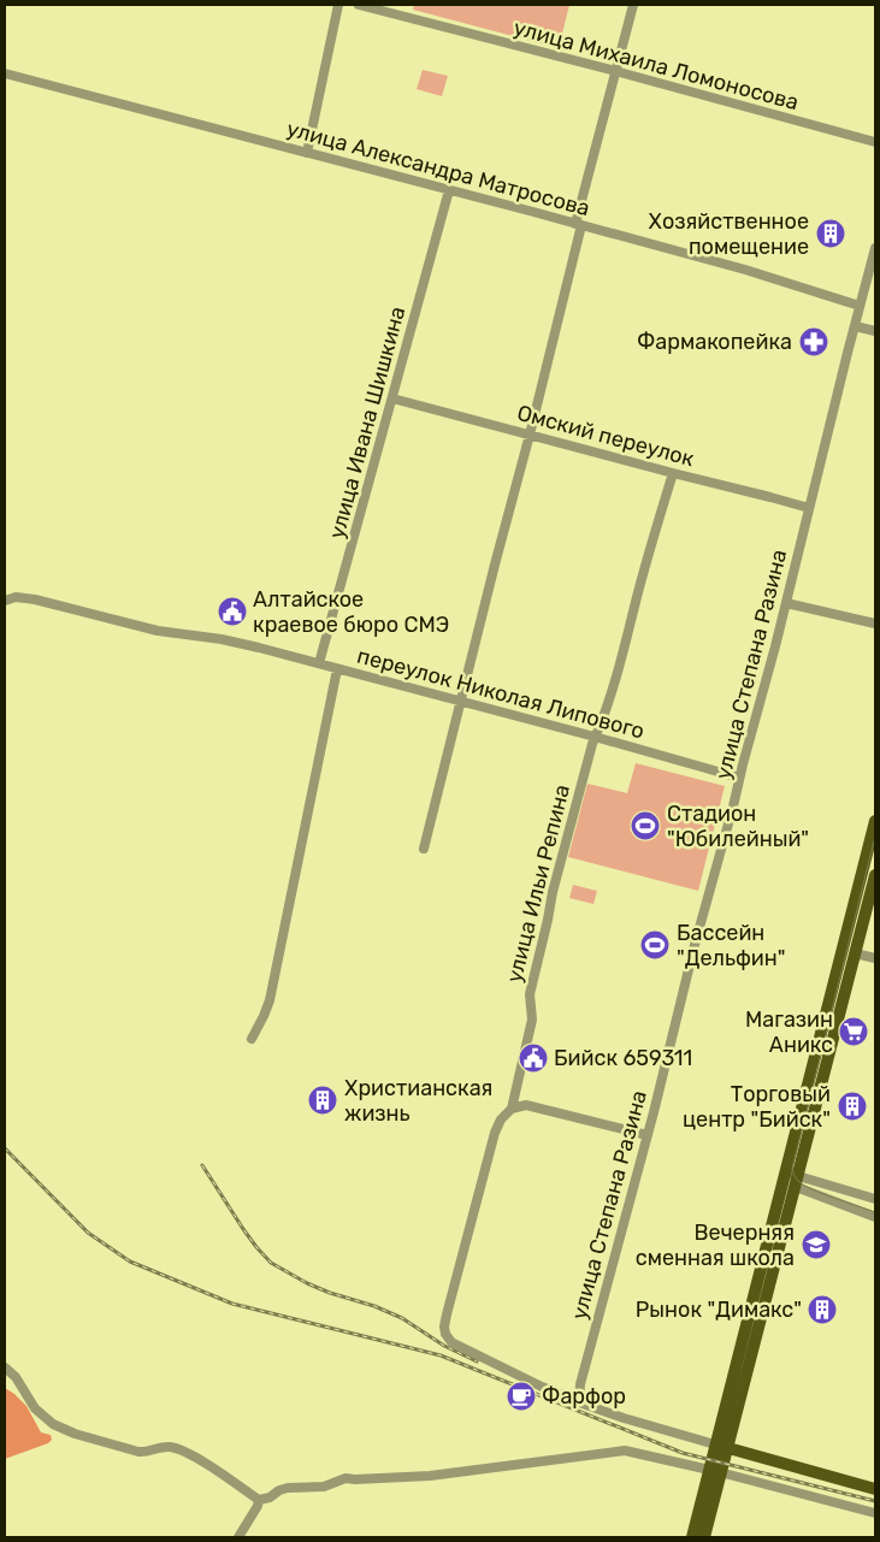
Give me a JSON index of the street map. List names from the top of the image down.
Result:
{
  "streets": {
    "street": [
      "улица Михаила Ломоносова",
      "улица Александра Матросова",
      "улица Ивана Шишкина",
      "Омский переулок",
      "улица Степана Разина",
      "переулок Николая Липового",
      "улица Ильи Репина"
    ]
  },
  "crossings": [
    ["улица Александра Матросова", "улица Ивана Шишкина"],
    ["улица Александра Матросова", "улица Степана Разина"],
    ["улица Ивана Шишкина", "Омский переулок"],
    ["улица Ивана Шишкина", "переулок Николая Липового"],
    ["Омский переулок", "улица Степана Разина"],
    ["Омский переулок", "улица Ильи Репина"],
    ["улица Степана Разина", "переулок Николая Липового"],
    ["улица Степана Разина", "улица Ильи Репина"],
    ["переулок Николая Липового", "улица Ильи Репина"]
  ],
  "places": {
    "building": [
      "Хозяйственное помещение",
      "Христианская жизнь",
      "Торговый центр \"Бийск\"",
      "Рынок \"Димакс\""
    ],
    "pharmacy": ["Фармакопейка"],
    "public building": ["Алтайское краевое бюро СМЭ", "Бийск 659311"],
    "sports": ["Стадион \"Юбилейный\"", "Бассейн \"Дельфин\""],
    "supermarket": ["Магазин Аникс"],
    "school or university": ["Вечерняя сменная школа"],
    "cafe": ["Фарфор"]
  }
}
